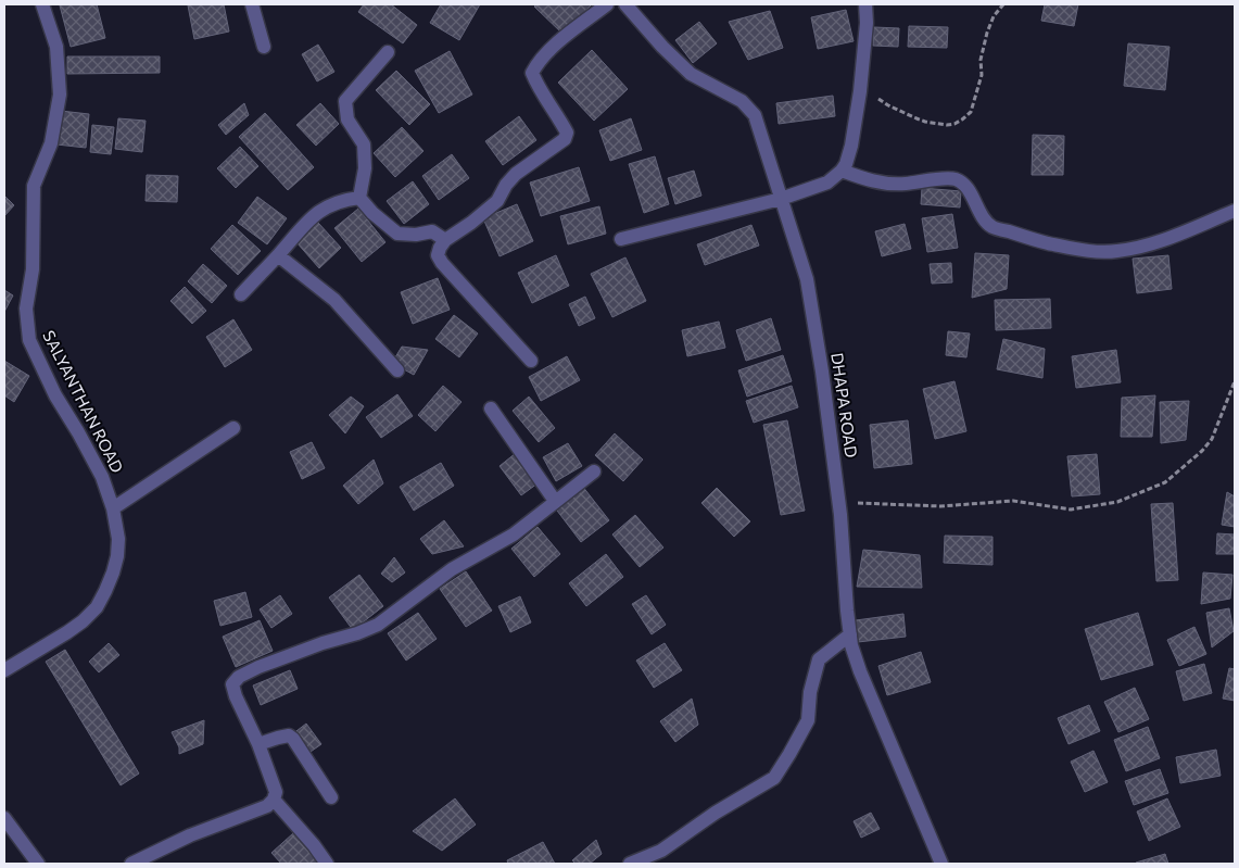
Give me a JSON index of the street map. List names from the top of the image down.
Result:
{
  "streets": {
    "street": ["SALYANTHAN ROAD", "DHAPA ROAD"]
  }
}
